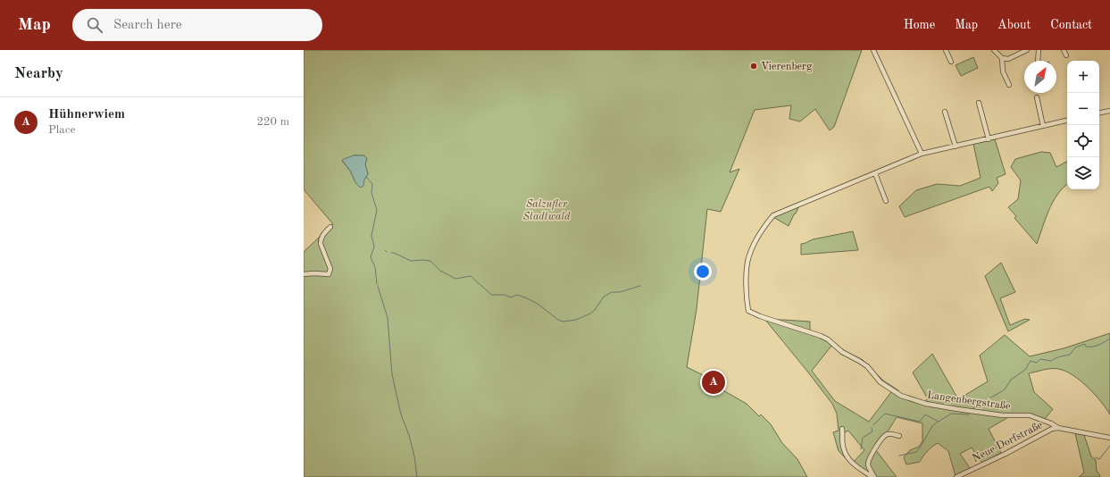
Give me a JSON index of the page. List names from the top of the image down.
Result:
{
  "streets": {
    "street": ["Langenbergstraße", "Neue Dorfstraße"]
  },
  "crossings": [
    ["Langenbergstraße", "Neue Dorfstraße"]
  ],
  "parks": ["Salzufler Stadtwald"],
  "places": ["Vierenberg"],
  "north": "top right",
  "page": {
    "header": "Map",
    "search": "Search here",
    "nav": [
      "Home",
      "Map",
      "About",
      "Contact"
    ],
    "heading": "Nearby",
    "map_buttons": ["+", "−"],
    "list": [
      {
        "mark": "A",
        "name": "Hühnerwiem",
        "note": "Place",
        "value": "220 m"
      }
    ],
    "pins": "A"
  }
}
